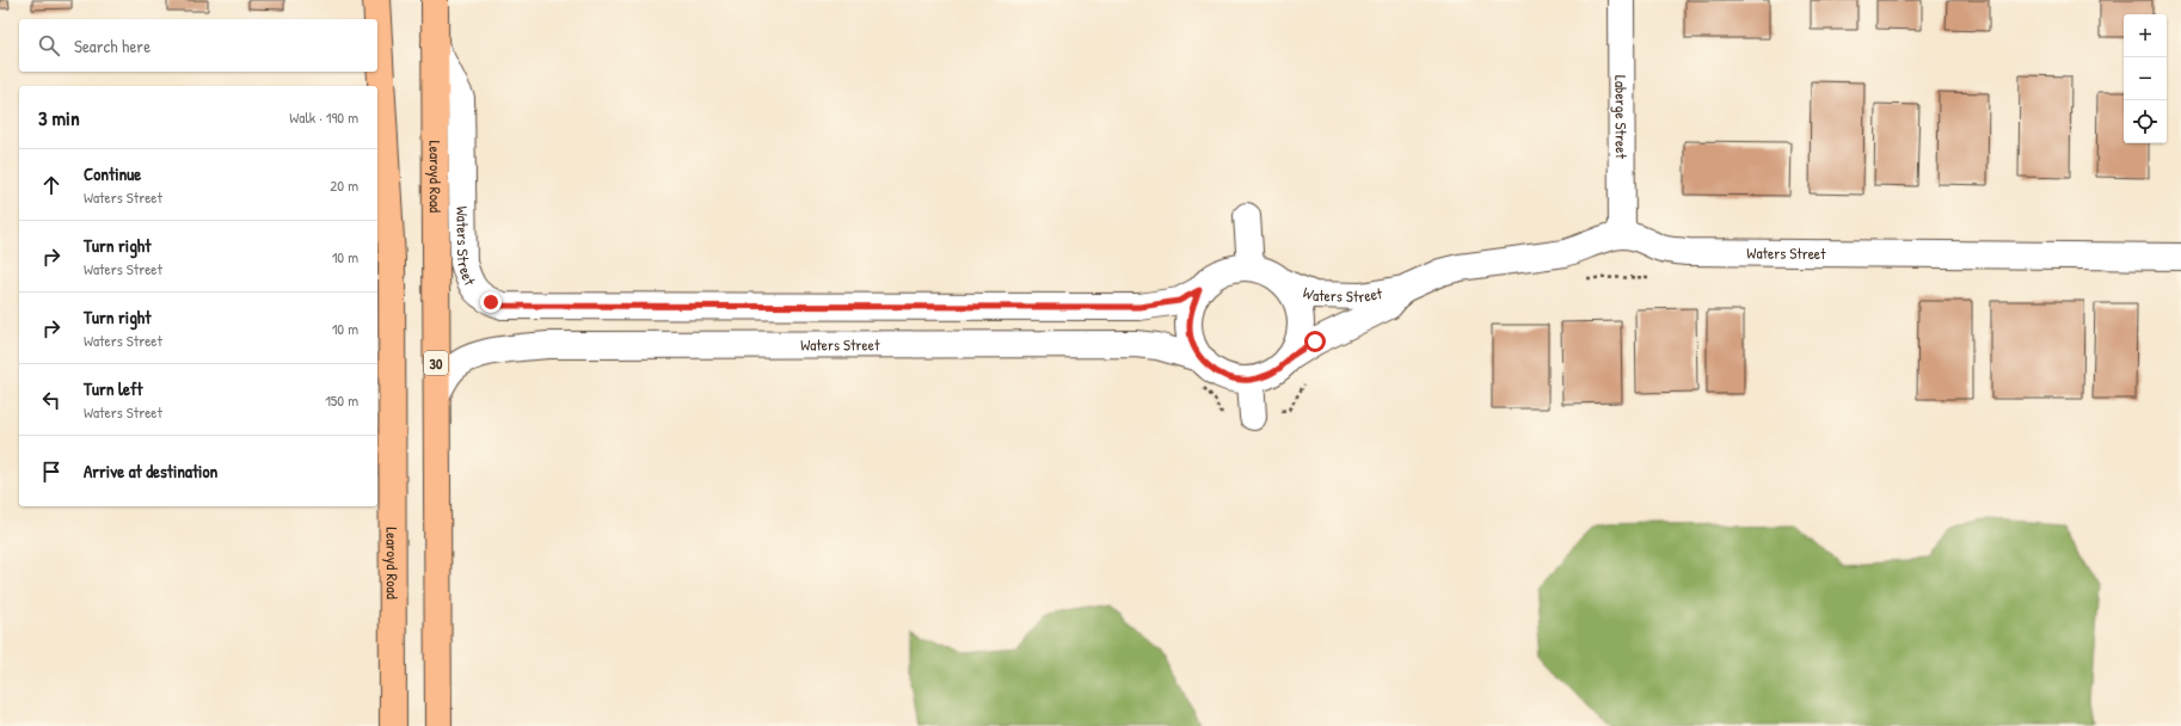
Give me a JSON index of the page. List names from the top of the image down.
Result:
{
  "streets": {
    "main road": ["Learoyd Road", "30"],
    "street": ["Laberge Street", "Waters Street"]
  },
  "crossings": [
    ["Laberge Street", "Waters Street"],
    ["Learoyd Road", "Waters Street"]
  ],
  "page": {
    "map_buttons": ["+", "−"],
    "search": "Search here",
    "heading": ["3 min", "Walk · 190 m"],
    "list": [
      ["Continue", "Waters Street", "20 m"],
      ["Turn right", "Waters Street", "10 m"],
      ["Turn right", "Waters Street", "10 m"],
      ["Turn left", "Waters Street", "150 m"],
      "Arrive at destination"
    ]
  }
}
